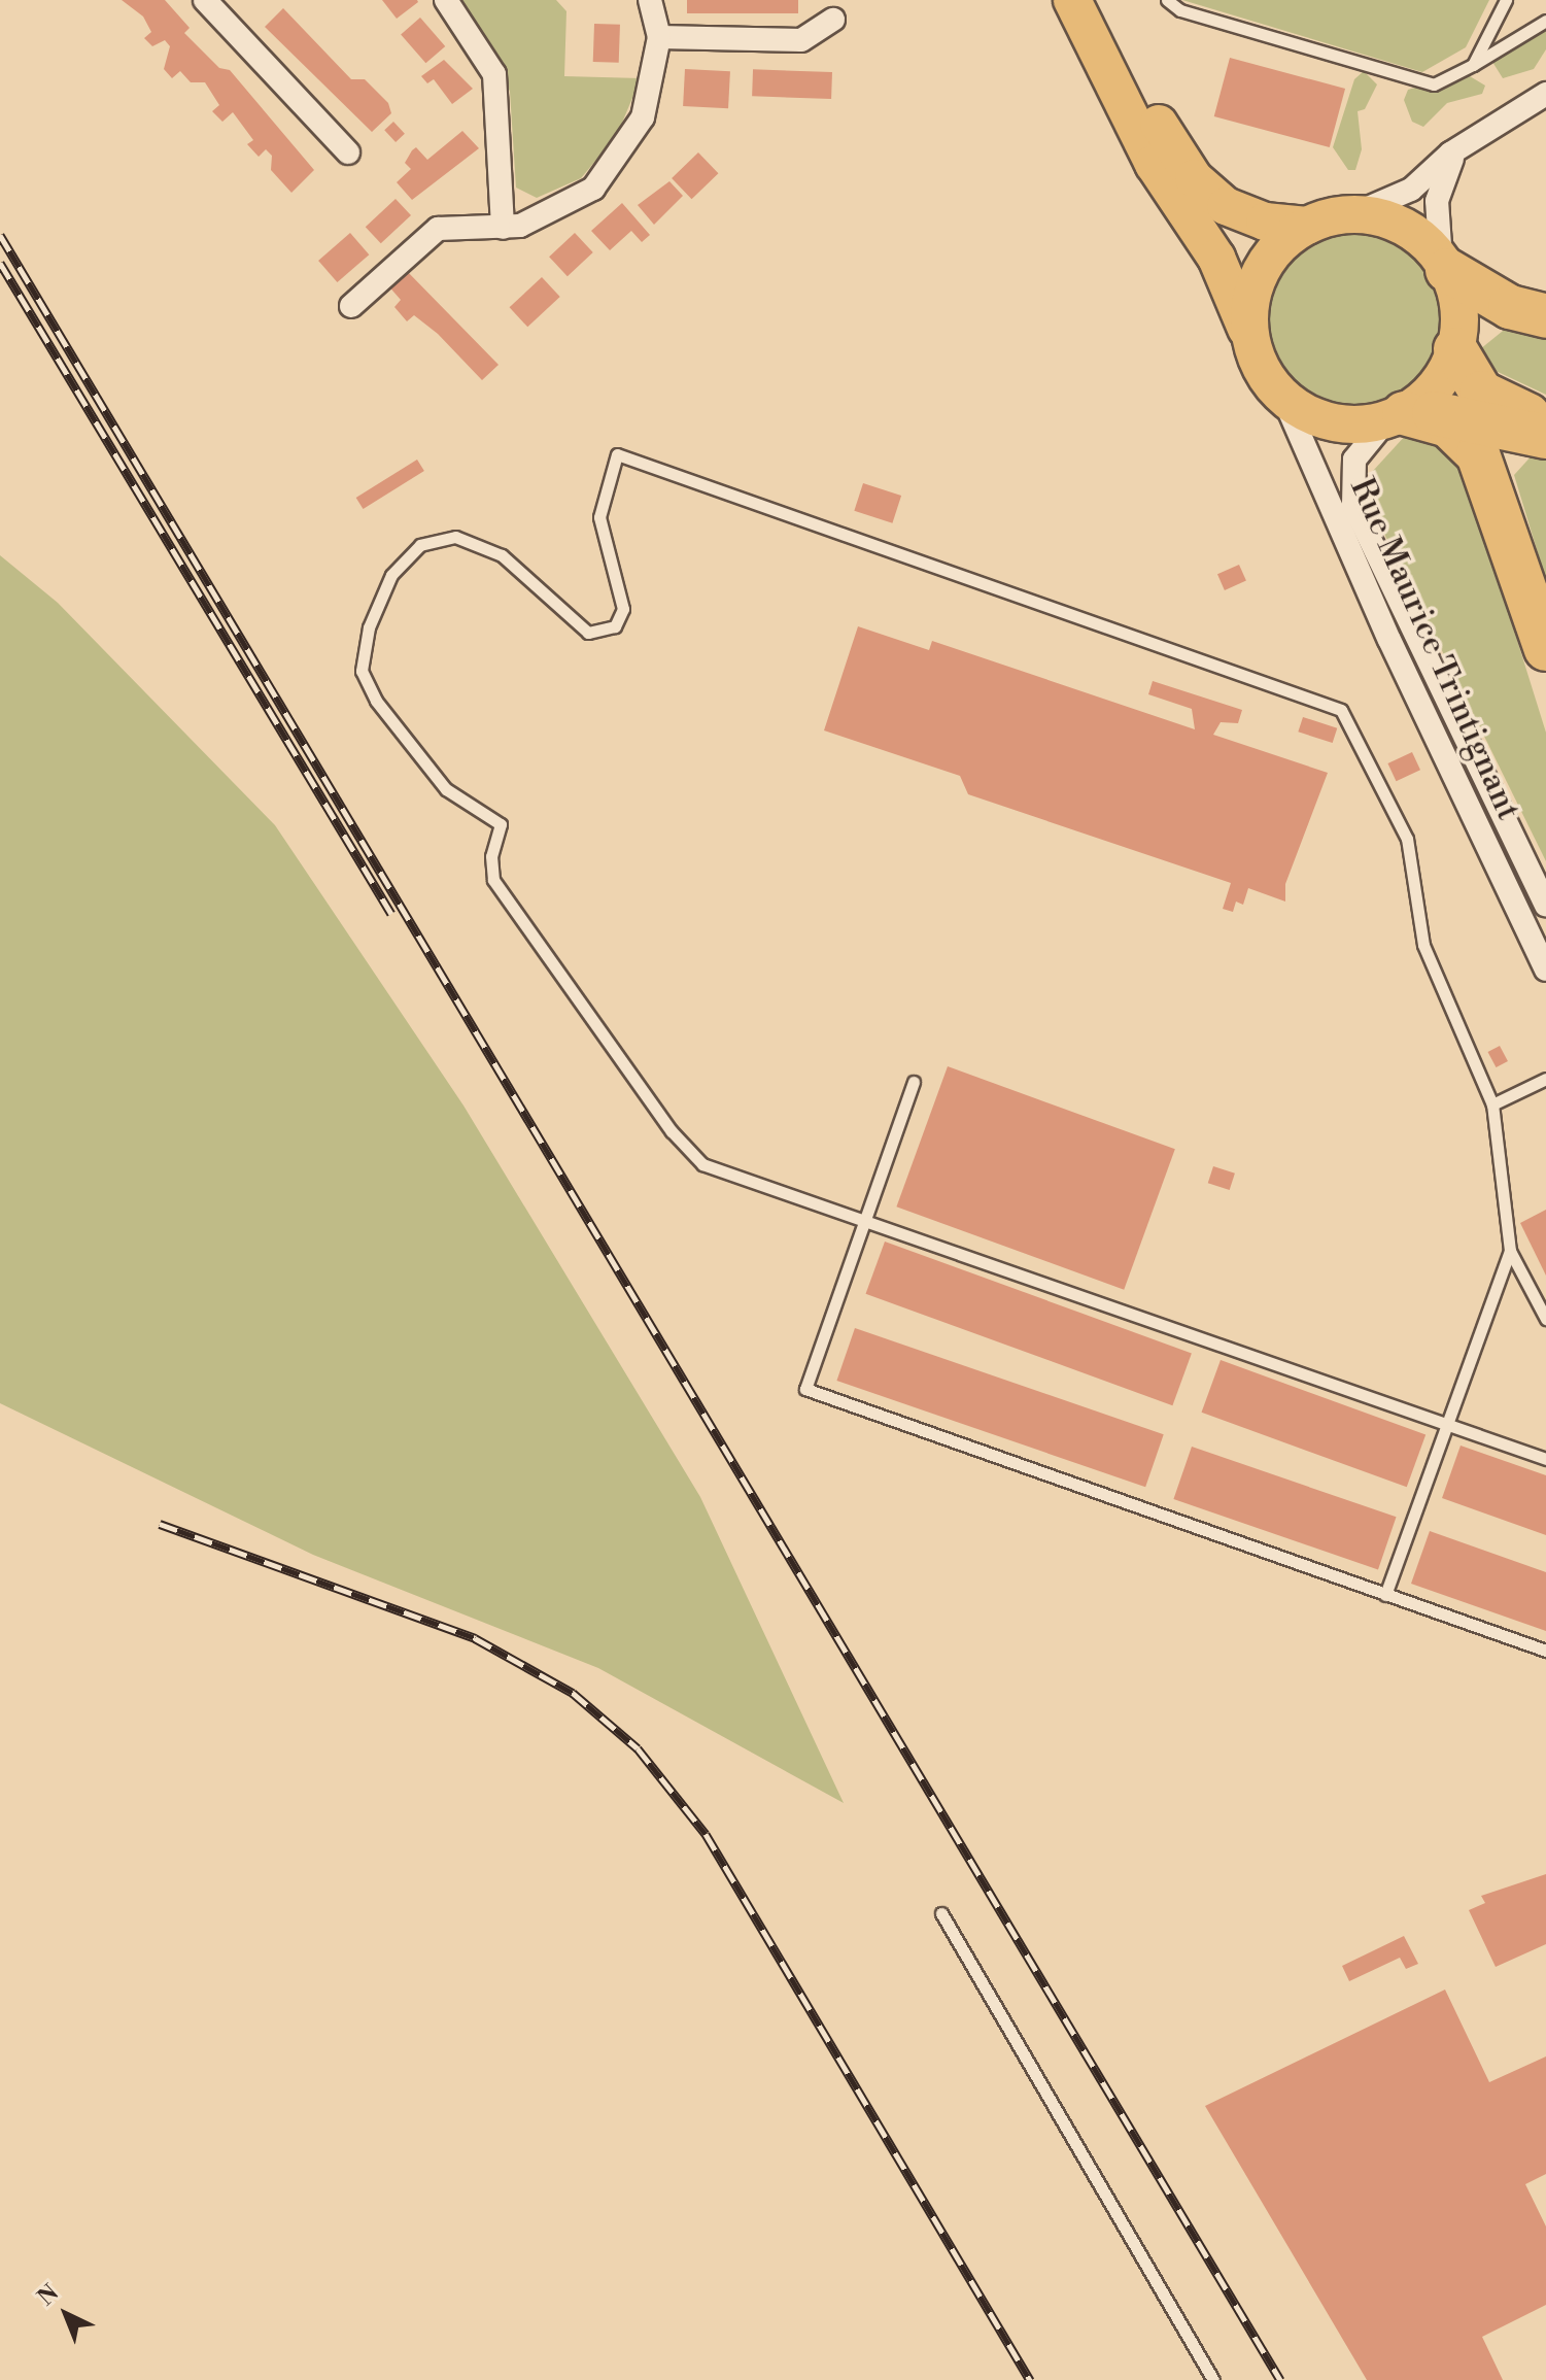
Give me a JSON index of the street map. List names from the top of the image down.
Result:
{
  "streets": {
    "street": ["Rue Maurice Trintignant"]
  },
  "north": "top left"
}
